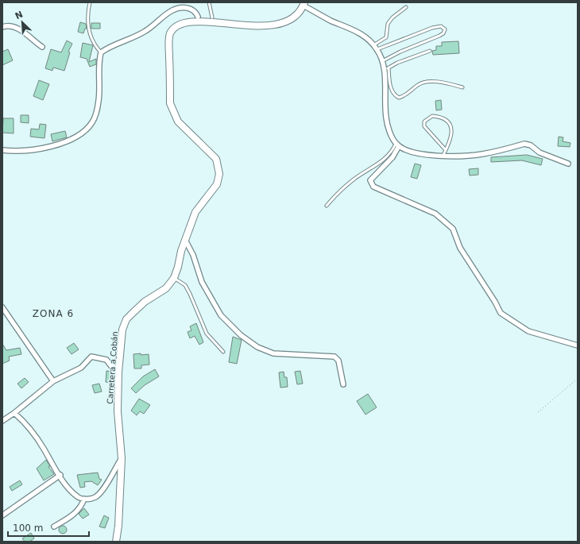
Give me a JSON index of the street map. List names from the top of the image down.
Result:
{
  "streets": {
    "street": ["Carretera a Cobán"]
  },
  "districts": ["ZONA 6"],
  "scale_bar": "100 m",
  "north": "top left"
}
